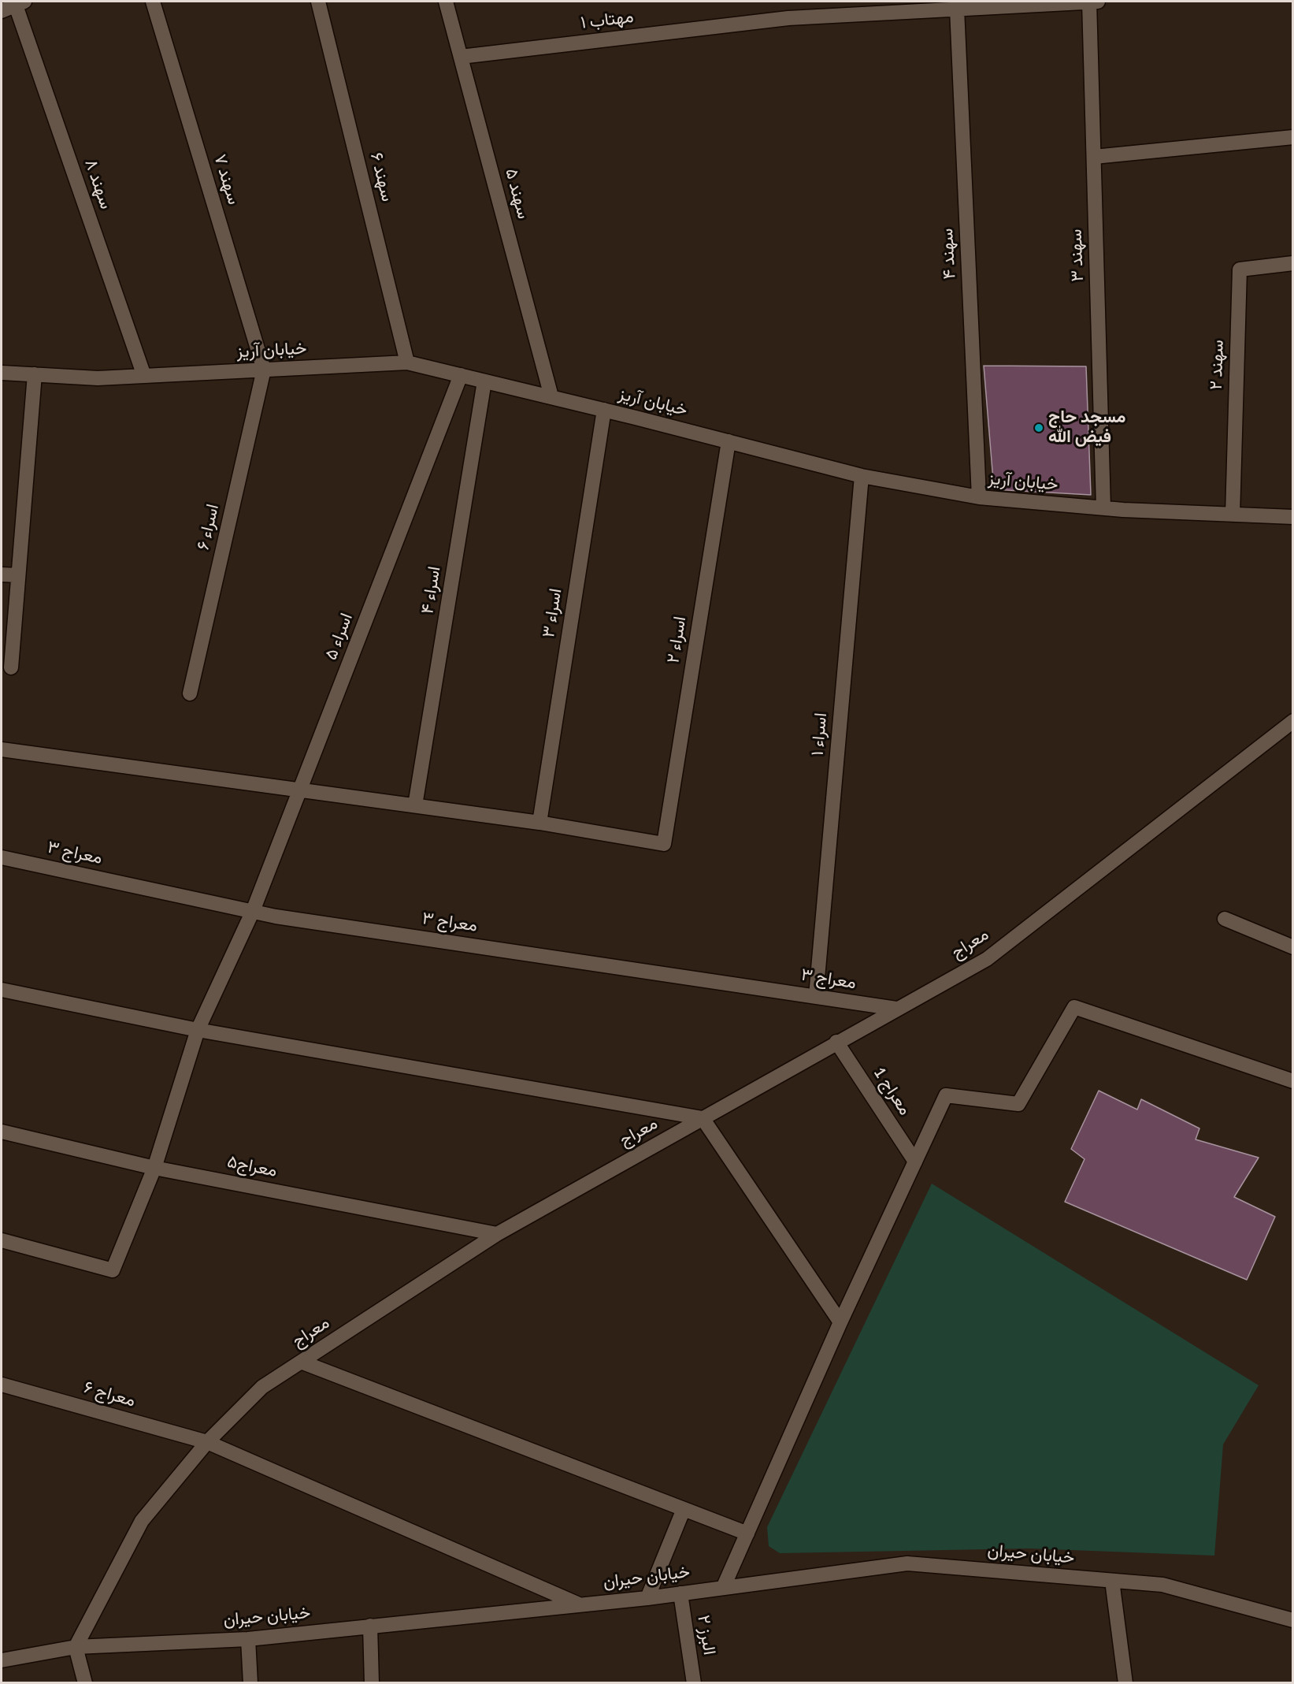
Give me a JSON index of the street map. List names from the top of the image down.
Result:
{
  "streets": {
    "street": [
      "مهتاب ۱",
      "سهند ۶",
      "سهند ۷",
      "سهند ۸",
      "سهند ۵",
      "سهند ۴",
      "سهند ۳",
      "خیابان آریز",
      "سهند ۲",
      "اسراء ۶",
      "اسراء ۴",
      "اسراء ۳",
      "اسراء ۵",
      "اسراء ۲",
      "اسراء ۱",
      "معراج ۳",
      "معراج",
      "معراج 1",
      "معراج۵",
      "معراج ۶",
      "خیابان حیران",
      "البرز ۲"
    ]
  },
  "crossings": [
    ["مهتاب ۱", "سهند ۵"],
    ["مهتاب ۱", "سهند ۴"],
    ["مهتاب ۱", "سهند ۳"],
    ["سهند ۶", "خیابان آریز"],
    ["سهند ۷", "خیابان آریز"],
    ["سهند ۷", "اسراء ۶"],
    ["سهند ۸", "خیابان آریز"],
    ["سهند ۵", "خیابان آریز"],
    ["سهند ۴", "خیابان آریز"],
    ["سهند ۳", "خیابان آریز"],
    ["خیابان آریز", "سهند ۲"],
    ["خیابان آریز", "اسراء ۶"],
    ["خیابان آریز", "اسراء ۴"],
    ["خیابان آریز", "اسراء ۳"],
    ["خیابان آریز", "اسراء ۵"],
    ["خیابان آریز", "اسراء ۲"],
    ["خیابان آریز", "اسراء ۱"],
    ["اسراء ۳", "اسراء ۲"],
    ["اسراء ۵", "معراج ۳"],
    ["اسراء ۵", "معراج۵"],
    ["اسراء ۱", "معراج ۳"],
    ["معراج ۳", "معراج"],
    ["معراج", "معراج 1"],
    ["معراج", "معراج۵"],
    ["معراج", "معراج ۶"],
    ["معراج", "خیابان حیران"],
    ["معراج ۶", "خیابان حیران"],
    ["خیابان حیران", "البرز ۲"]
  ],
  "places": ["مسجد حاج فیض الله"]
}
